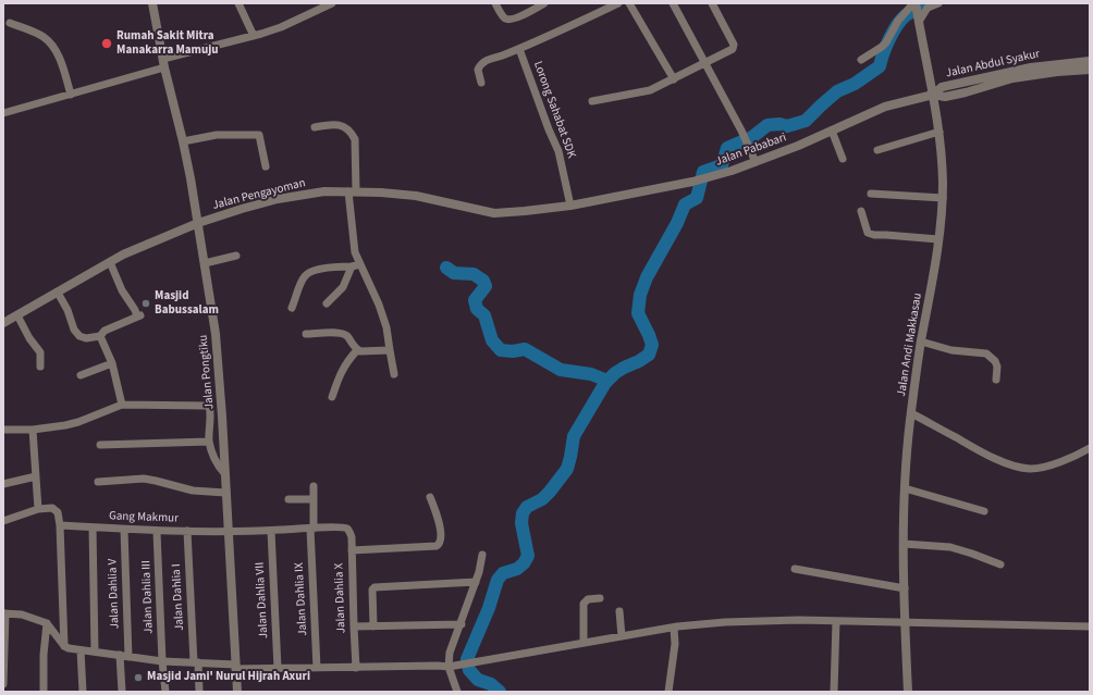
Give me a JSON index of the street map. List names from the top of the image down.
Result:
{
  "streets": {
    "street": [
      "Jalan Abdul Syakur",
      "Lorong Sahabat SDK",
      "Jalan Pababari",
      "Jalan Pengayoman",
      "Jalan Andi Makkasau",
      "Jalan Pongtiku",
      "Gang Makmur",
      "Jalan Dahlia V",
      "Jalan Dahlia III",
      "Jalan Dahlia I",
      "Jalan Dahlia X",
      "Jalan Dahlia IX",
      "Jalan Dahlia VII"
    ]
  },
  "crossings": [
    ["Jalan Abdul Syakur", "Jalan Pababari"],
    ["Jalan Abdul Syakur", "Jalan Andi Makkasau"],
    ["Lorong Sahabat SDK", "Jalan Pababari"],
    ["Lorong Sahabat SDK", "Jalan Pengayoman"],
    ["Jalan Pababari", "Jalan Pengayoman"],
    ["Jalan Pababari", "Jalan Andi Makkasau"],
    ["Jalan Pengayoman", "Jalan Pongtiku"],
    ["Jalan Pongtiku", "Gang Makmur"],
    ["Gang Makmur", "Jalan Dahlia V"],
    ["Gang Makmur", "Jalan Dahlia III"],
    ["Gang Makmur", "Jalan Dahlia I"],
    ["Gang Makmur", "Jalan Dahlia X"],
    ["Gang Makmur", "Jalan Dahlia IX"],
    ["Gang Makmur", "Jalan Dahlia VII"]
  ],
  "places": ["Rumah Sakit Mitra Manakarra Mamuju", "Masjid Babussalam", "Masjid Jami' Nurul Hijrah Axuri"]
}
